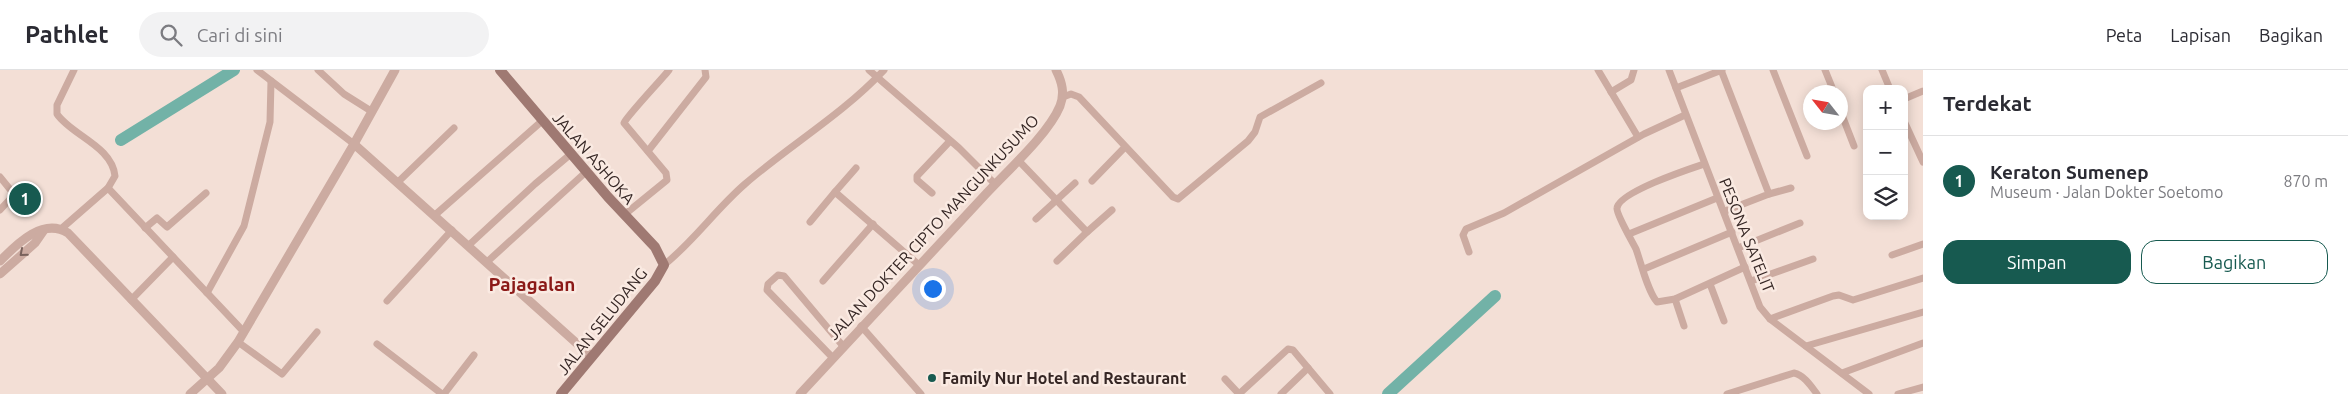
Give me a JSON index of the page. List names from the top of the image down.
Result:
{
  "streets": {
    "main road": ["JALAN ASHOKA", "JALAN SELUDANG"],
    "street": ["JALAN DOKTER CIPTO MANGUNKUSUMO", "PESONA SATELIT"]
  },
  "crossings": [
    ["JALAN ASHOKA", "JALAN SELUDANG"]
  ],
  "districts": ["Pajagalan"],
  "places": ["Family Nur Hotel and Restaurant"],
  "north": "top left",
  "page": {
    "header": "Pathlet",
    "search": "Cari di sini",
    "nav": ["Peta", "Lapisan", "Bagikan"],
    "heading": "Terdekat",
    "map_buttons": ["+", "−"],
    "list": [
      {
        "mark": "1",
        "name": "Keraton Sumenep",
        "note": "Museum · Jalan Dokter Soetomo",
        "value": "870 m"
      }
    ],
    "pins": "1",
    "buttons": ["Simpan", "Bagikan"]
  }
}
